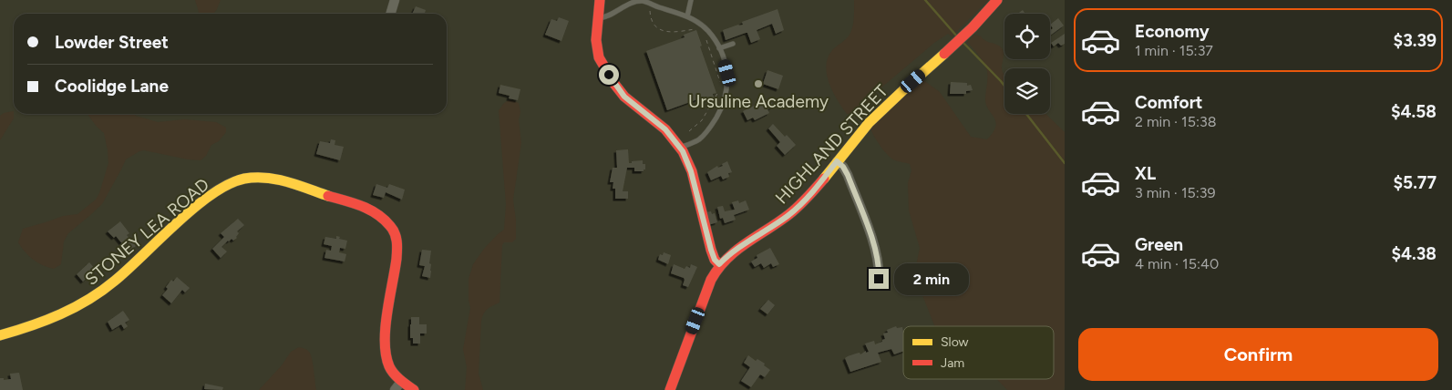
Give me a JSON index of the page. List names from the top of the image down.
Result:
{
  "streets": {
    "street": ["HIGHLAND STREET", "STONEY LEA ROAD"]
  },
  "places": ["Ursuline Academy"],
  "legend": ["Slow", "Jam"],
  "page": {
    "list": [
      {
        "name": "Economy",
        "note": "1 min · 15:37",
        "value": "$3.39"
      },
      {
        "name": "Comfort",
        "note": "2 min · 15:38",
        "value": "$4.58"
      },
      {
        "name": "XL",
        "note": "3 min · 15:39",
        "value": "$5.77"
      },
      {
        "name": "Green",
        "note": "4 min · 15:40",
        "value": "$4.38"
      }
    ],
    "banner": ["Lowder Street", "Coolidge Lane"],
    "bubble": "2 min",
    "buttons": "Confirm"
  }
}
